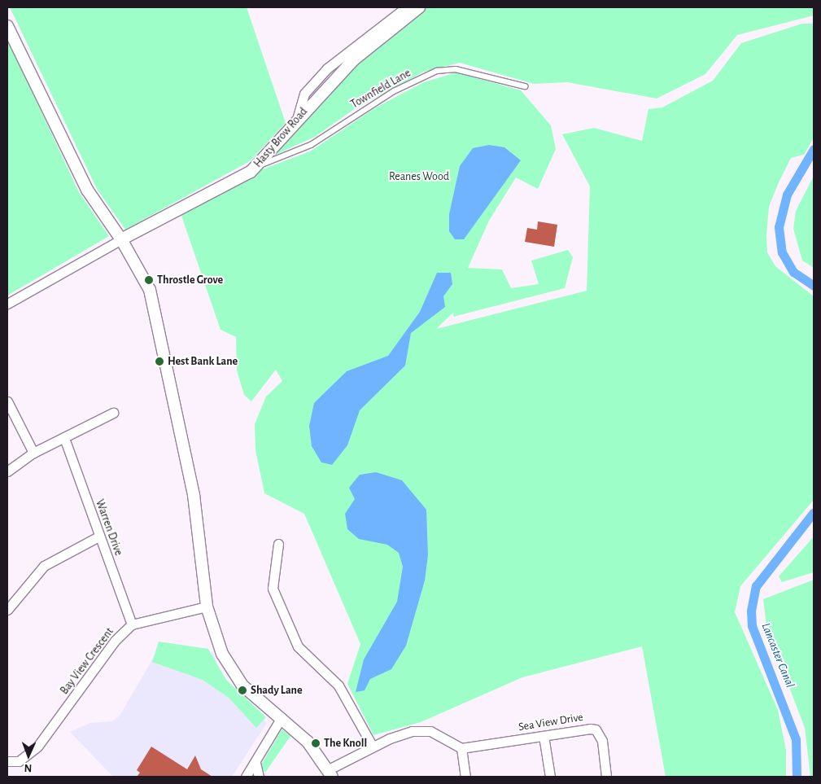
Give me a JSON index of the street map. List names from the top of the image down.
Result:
{
  "streets": {
    "street": [
      "Hasty Brow Road",
      "Warren Drive",
      "Bay View Crescent",
      "Sea View Drive"
    ],
    "lane": ["Townfield Lane"]
  },
  "crossings": [
    ["Townfield Lane", "Hasty Brow Road"],
    ["Warren Drive", "Bay View Crescent"]
  ],
  "water": ["Lancaster Canal"],
  "parks": ["Reanes Wood"],
  "places": [
    "Throstle Grove",
    "Hest Bank Lane",
    "Shady Lane",
    "The Knoll"
  ],
  "north": "bottom"
}
